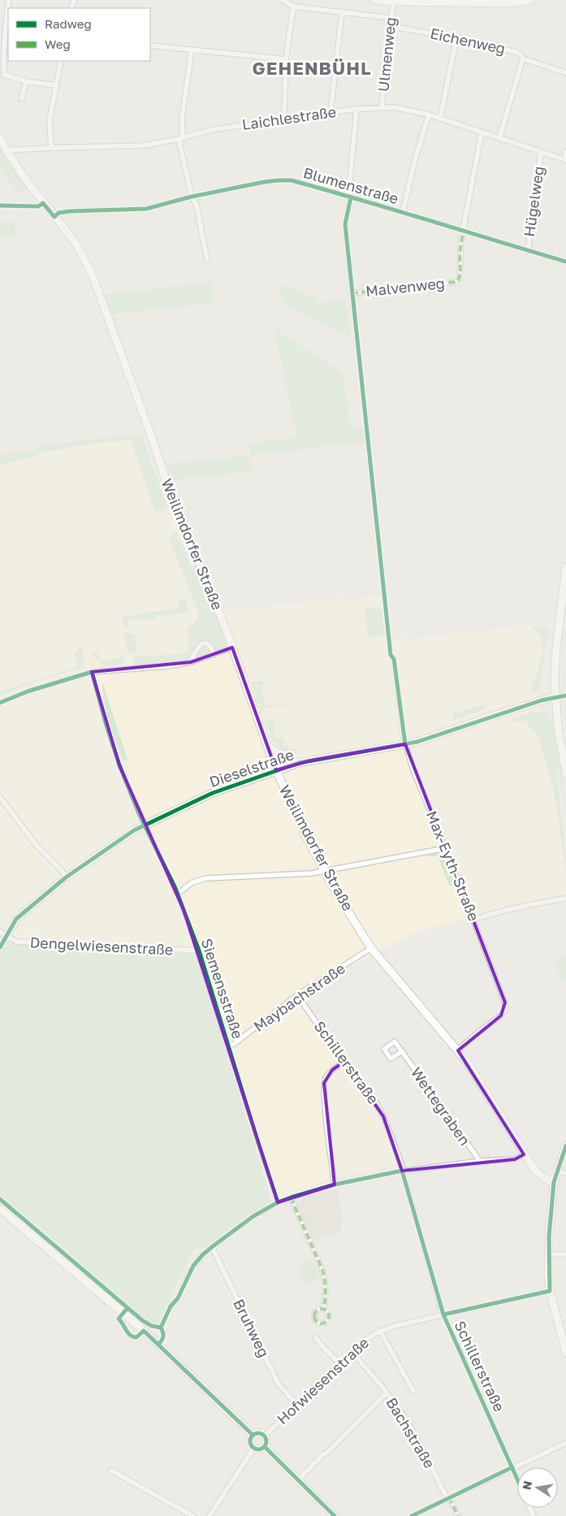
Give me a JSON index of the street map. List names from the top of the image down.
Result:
{
  "streets": {
    "main road": ["Weilimdorfer Straße", "Dieselstraße"],
    "street": [
      "Eichenweg",
      "Ulmenweg",
      "Laichlestraße",
      "Blumenstraße",
      "Hügelweg",
      "Malvenweg",
      "Max-Eyth-Straße",
      "Dengelwiesenstraße",
      "Siemensstraße",
      "Maybachstraße",
      "Schillerstraße",
      "Wettegraben",
      "Bruhweg",
      "Hofwiesenstraße",
      "Bachstraße"
    ]
  },
  "crossings": [
    ["Eichenweg", "Ulmenweg"],
    ["Ulmenweg", "Laichlestraße"],
    ["Laichlestraße", "Hügelweg"],
    ["Laichlestraße", "Weilimdorfer Straße"],
    ["Blumenstraße", "Hügelweg"],
    ["Blumenstraße", "Malvenweg"],
    ["Blumenstraße", "Weilimdorfer Straße"],
    ["Weilimdorfer Straße", "Dieselstraße"],
    ["Weilimdorfer Straße", "Max-Eyth-Straße"],
    ["Weilimdorfer Straße", "Maybachstraße"],
    ["Dieselstraße", "Max-Eyth-Straße"],
    ["Dieselstraße", "Dengelwiesenstraße"],
    ["Dieselstraße", "Siemensstraße"],
    ["Dengelwiesenstraße", "Siemensstraße"],
    ["Siemensstraße", "Maybachstraße"],
    ["Maybachstraße", "Schillerstraße"],
    ["Schillerstraße", "Hofwiesenstraße"],
    ["Bruhweg", "Hofwiesenstraße"],
    ["Hofwiesenstraße", "Bachstraße"]
  ],
  "districts": ["GEHENBÜHL"],
  "legend": ["Radweg", "Weg"],
  "north": "left"
}
